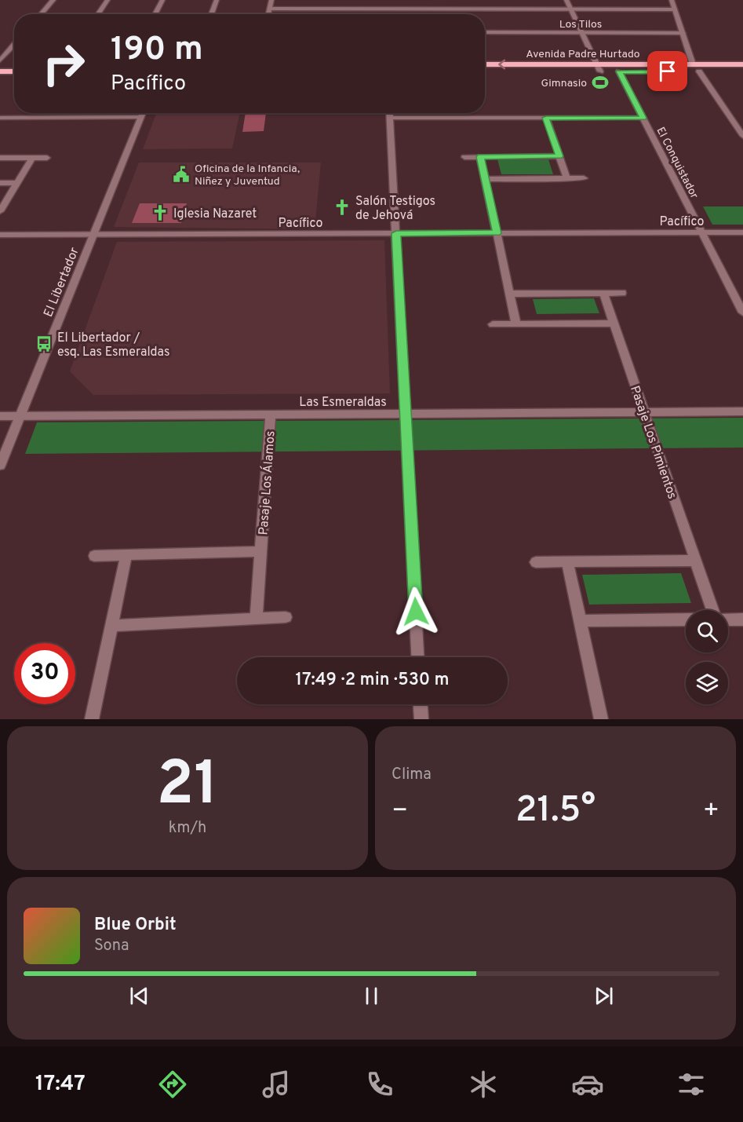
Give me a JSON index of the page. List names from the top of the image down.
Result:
{
  "streets": {
    "main road": ["Avenida Padre Hurtado"],
    "street": [
      "Los Tilos",
      "El Conquistador",
      "Pacífico",
      "El Libertador",
      "Las Esmeraldas",
      "Pasaje Los Pimientos",
      "Pasaje Los Álamos"
    ]
  },
  "crossings": [
    ["Avenida Padre Hurtado", "El Conquistador"],
    ["El Conquistador", "Pacífico"],
    ["Pacífico", "El Libertador"],
    ["El Libertador", "Las Esmeraldas"],
    ["Las Esmeraldas", "Pasaje Los Pimientos"],
    ["Las Esmeraldas", "Pasaje Los Álamos"]
  ],
  "places": {
    "sports": ["Gimnasio"],
    "public building": ["Oficina de la Infancia, Niñez y Juventud"],
    "church": ["Salón Testigos de Jehová", "Iglesia Nazaret"],
    "bus stop": ["El Libertador / esq. Las Esmeraldas"]
  },
  "page": {
    "turn": ["190 m", "Pacífico"],
    "limit": "30",
    "trip": "17:49 · 2 min · 530 m",
    "tile": [
      ["21", "km/h"],
      "Clima"
    ],
    "heat": ["−", "21.5°", "+"],
    "song": ["Blue Orbit", "Sona"],
    "tabs": "17:47"
  }
}
